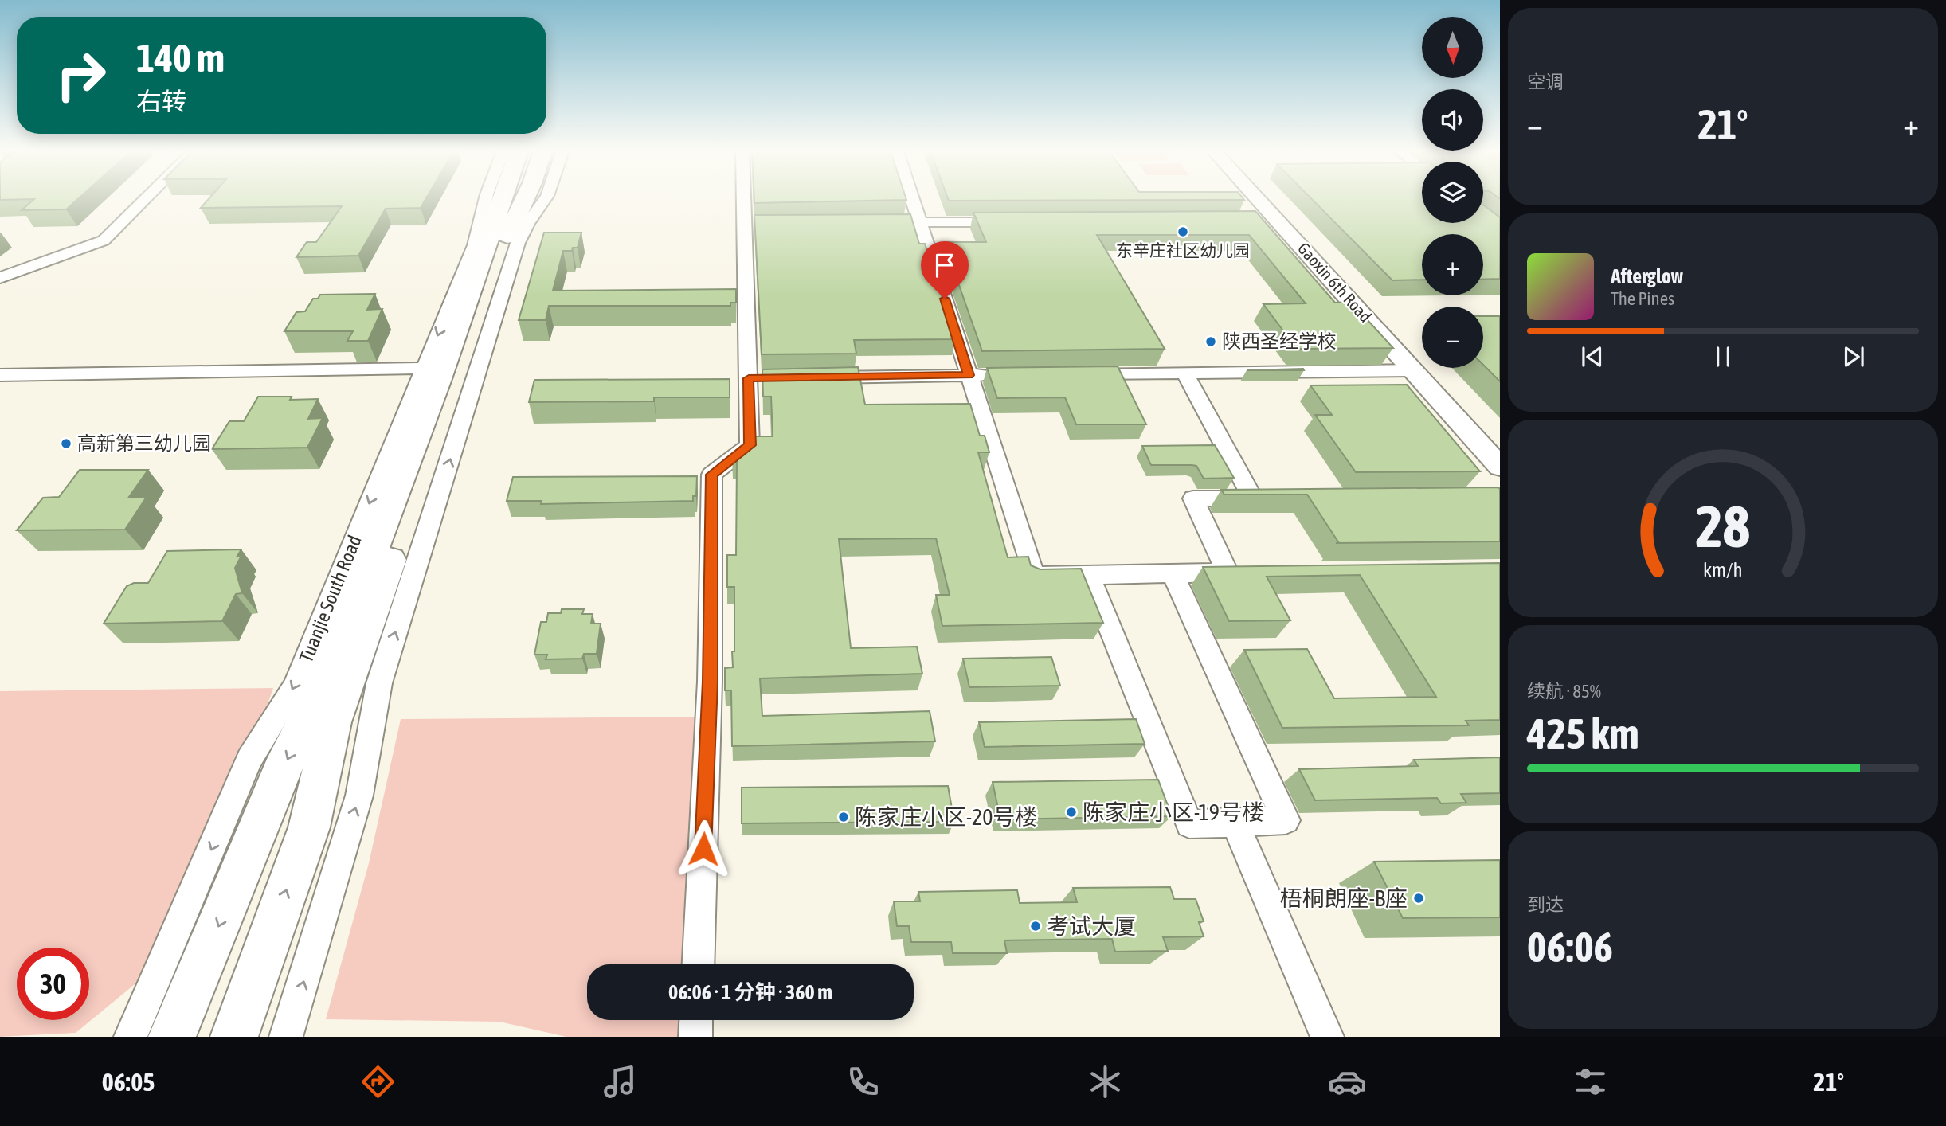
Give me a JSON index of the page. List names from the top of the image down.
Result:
{
  "streets": {
    "main road": ["Tuanjie South Road"],
    "street": ["Gaoxin 6th Road"]
  },
  "places": [
    "东辛庄社区幼儿园",
    "陕西圣经学校",
    "高新第三幼儿园",
    "陈家庄小区-19号楼",
    "陈家庄小区-20号楼",
    "梧桐朗座-B座",
    "考试大厦"
  ],
  "north": "bottom",
  "page": {
    "tile": [
      "空调",
      ["续航 · 85%", "425 km"],
      ["到达", "06:06"]
    ],
    "map_buttons": ["+", "−"],
    "turn": ["140 m", "右转"],
    "heat": ["−", "21°", "+"],
    "song": ["Afterglow", "The Pines"],
    "limit": "30",
    "trip": "06:06 · 1 分钟 · 360 m",
    "tabs": ["06:05", "21°"],
    "gauge": ["28", "km/h"]
  }
}
